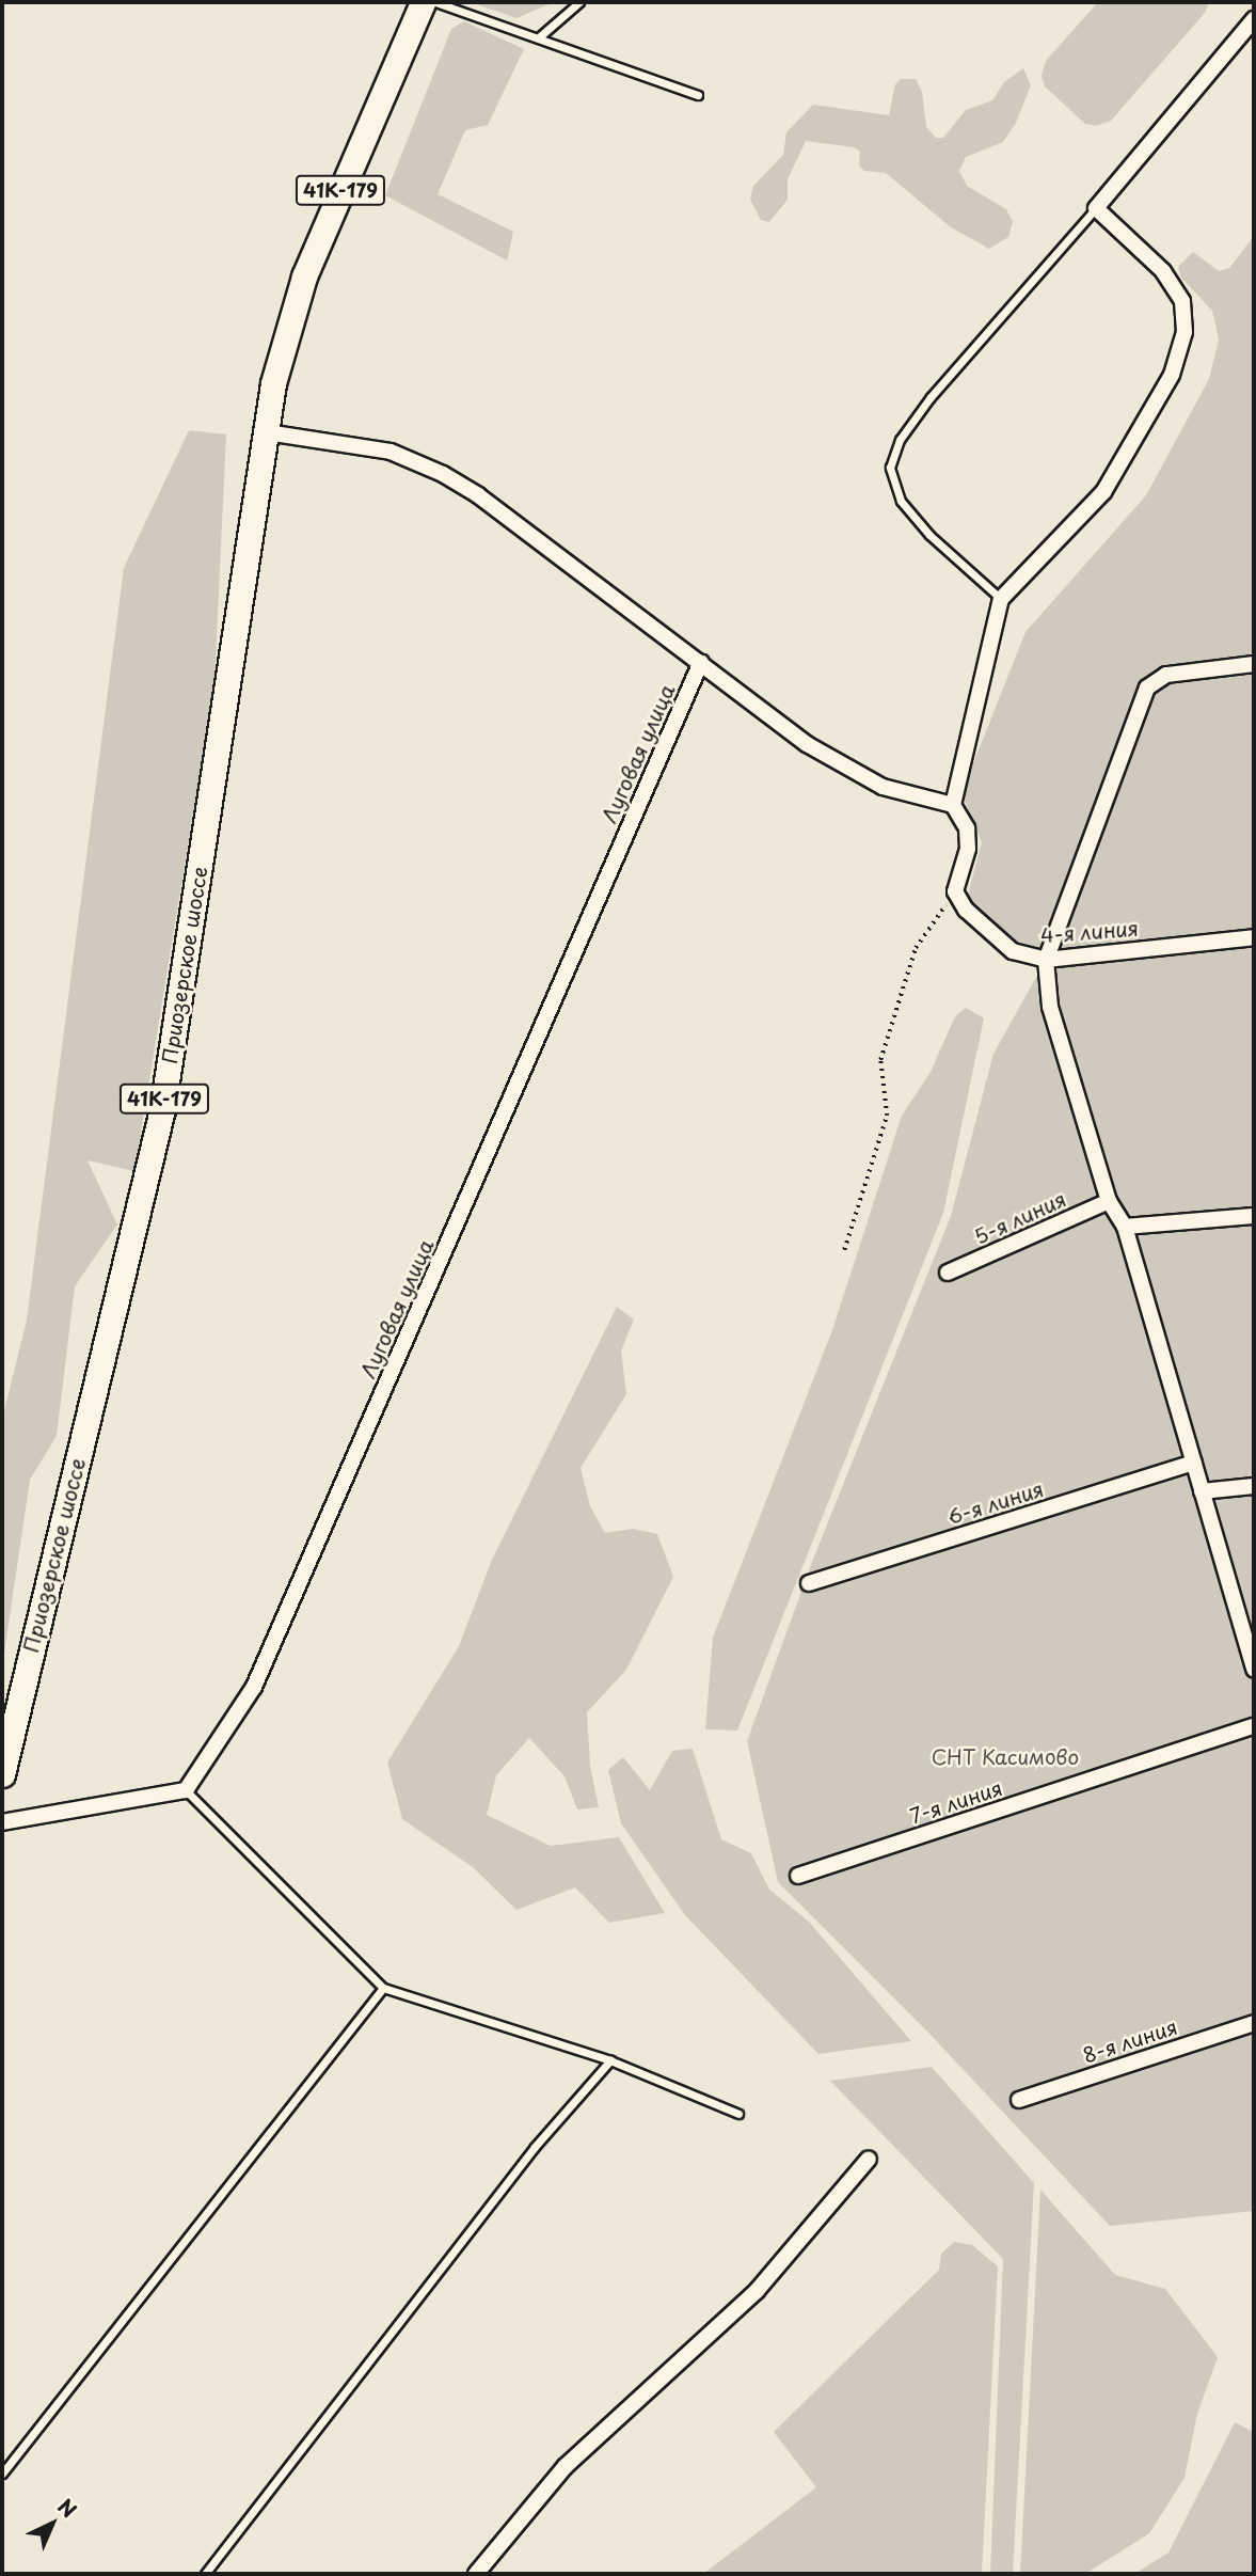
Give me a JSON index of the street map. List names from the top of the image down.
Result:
{
  "streets": {
    "main road": ["41К-179", "Приозерское шоссе"],
    "street": [
      "Луговая улица",
      "4-я линия",
      "5-я линия",
      "6-я линия",
      "7-я линия",
      "8-я линия"
    ]
  },
  "parks": ["СНТ Касимово"],
  "north": "top right"
}
